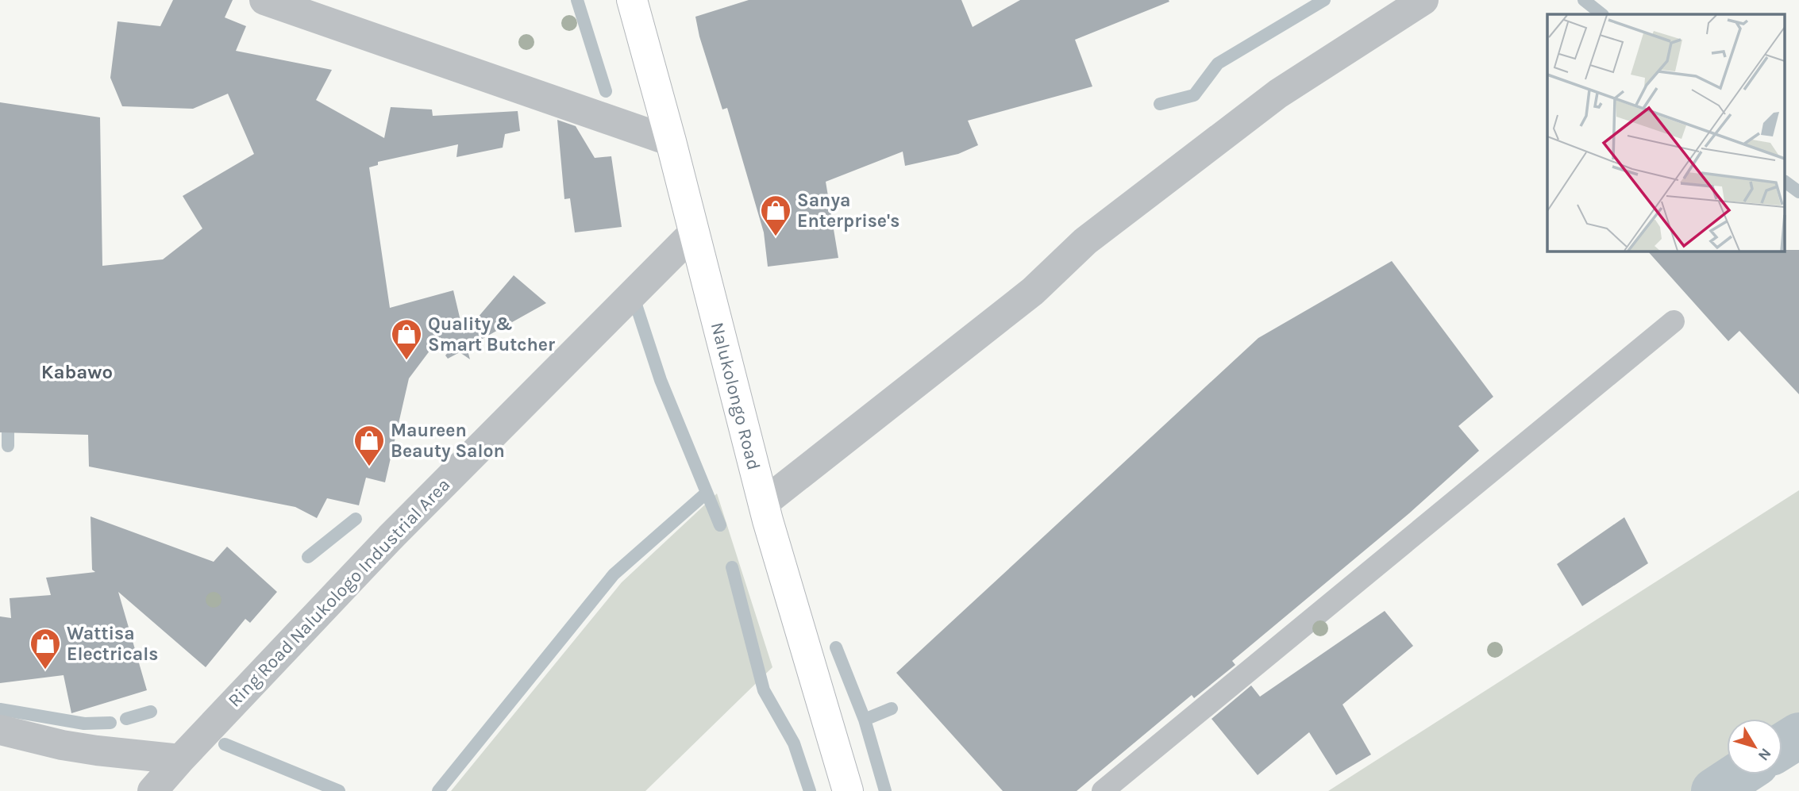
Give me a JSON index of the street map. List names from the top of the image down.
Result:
{
  "streets": {
    "street": ["Nalukolongo Road", "Ring Road Nalukologo Industrial Area"]
  },
  "crossings": [
    ["Nalukolongo Road", "Ring Road Nalukologo Industrial Area"]
  ],
  "districts": ["Kabawo"],
  "places": {
    "shop": [
      "Sanya Enterprise's",
      "Quality & Smart Butcher",
      "Maureen Beauty Salon",
      "Wattisa Electricals"
    ]
  },
  "north": "bottom right"
}
